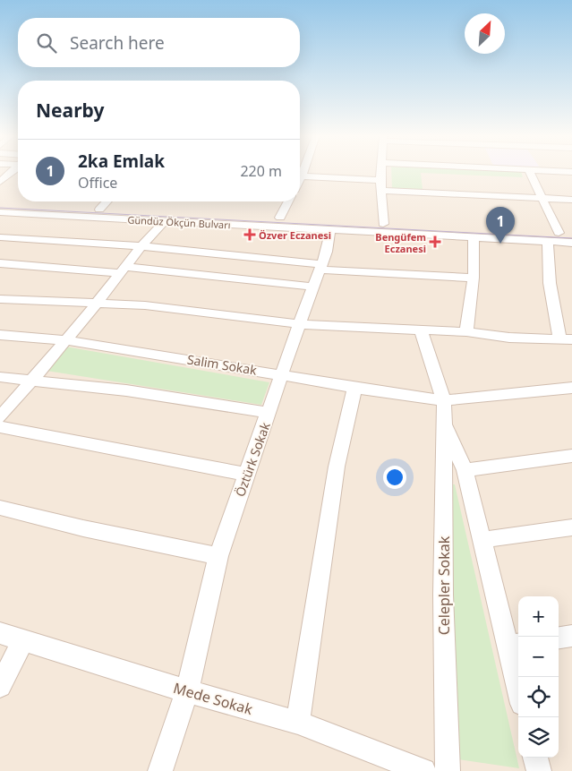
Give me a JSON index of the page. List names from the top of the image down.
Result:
{
  "streets": {
    "street": [
      "Gündüz Ökçün Bulvarı",
      "Salim Sokak",
      "Öztürk Sokak",
      "Celepler Sokak",
      "Mede Sokak"
    ]
  },
  "crossings": [
    ["Gündüz Ökçün Bulvarı", "Öztürk Sokak"],
    ["Salim Sokak", "Öztürk Sokak"],
    ["Salim Sokak", "Celepler Sokak"],
    ["Öztürk Sokak", "Mede Sokak"]
  ],
  "places": {
    "health": ["Özver Eczanesi", "Bengüfem Eczanesi"]
  },
  "north": "top right",
  "page": {
    "search": "Search here",
    "heading": "Nearby",
    "list": [
      {
        "mark": "1",
        "name": "2ka Emlak",
        "note": "Office",
        "value": "220 m"
      }
    ],
    "pins": "1",
    "map_buttons": ["+", "−"]
  }
}
